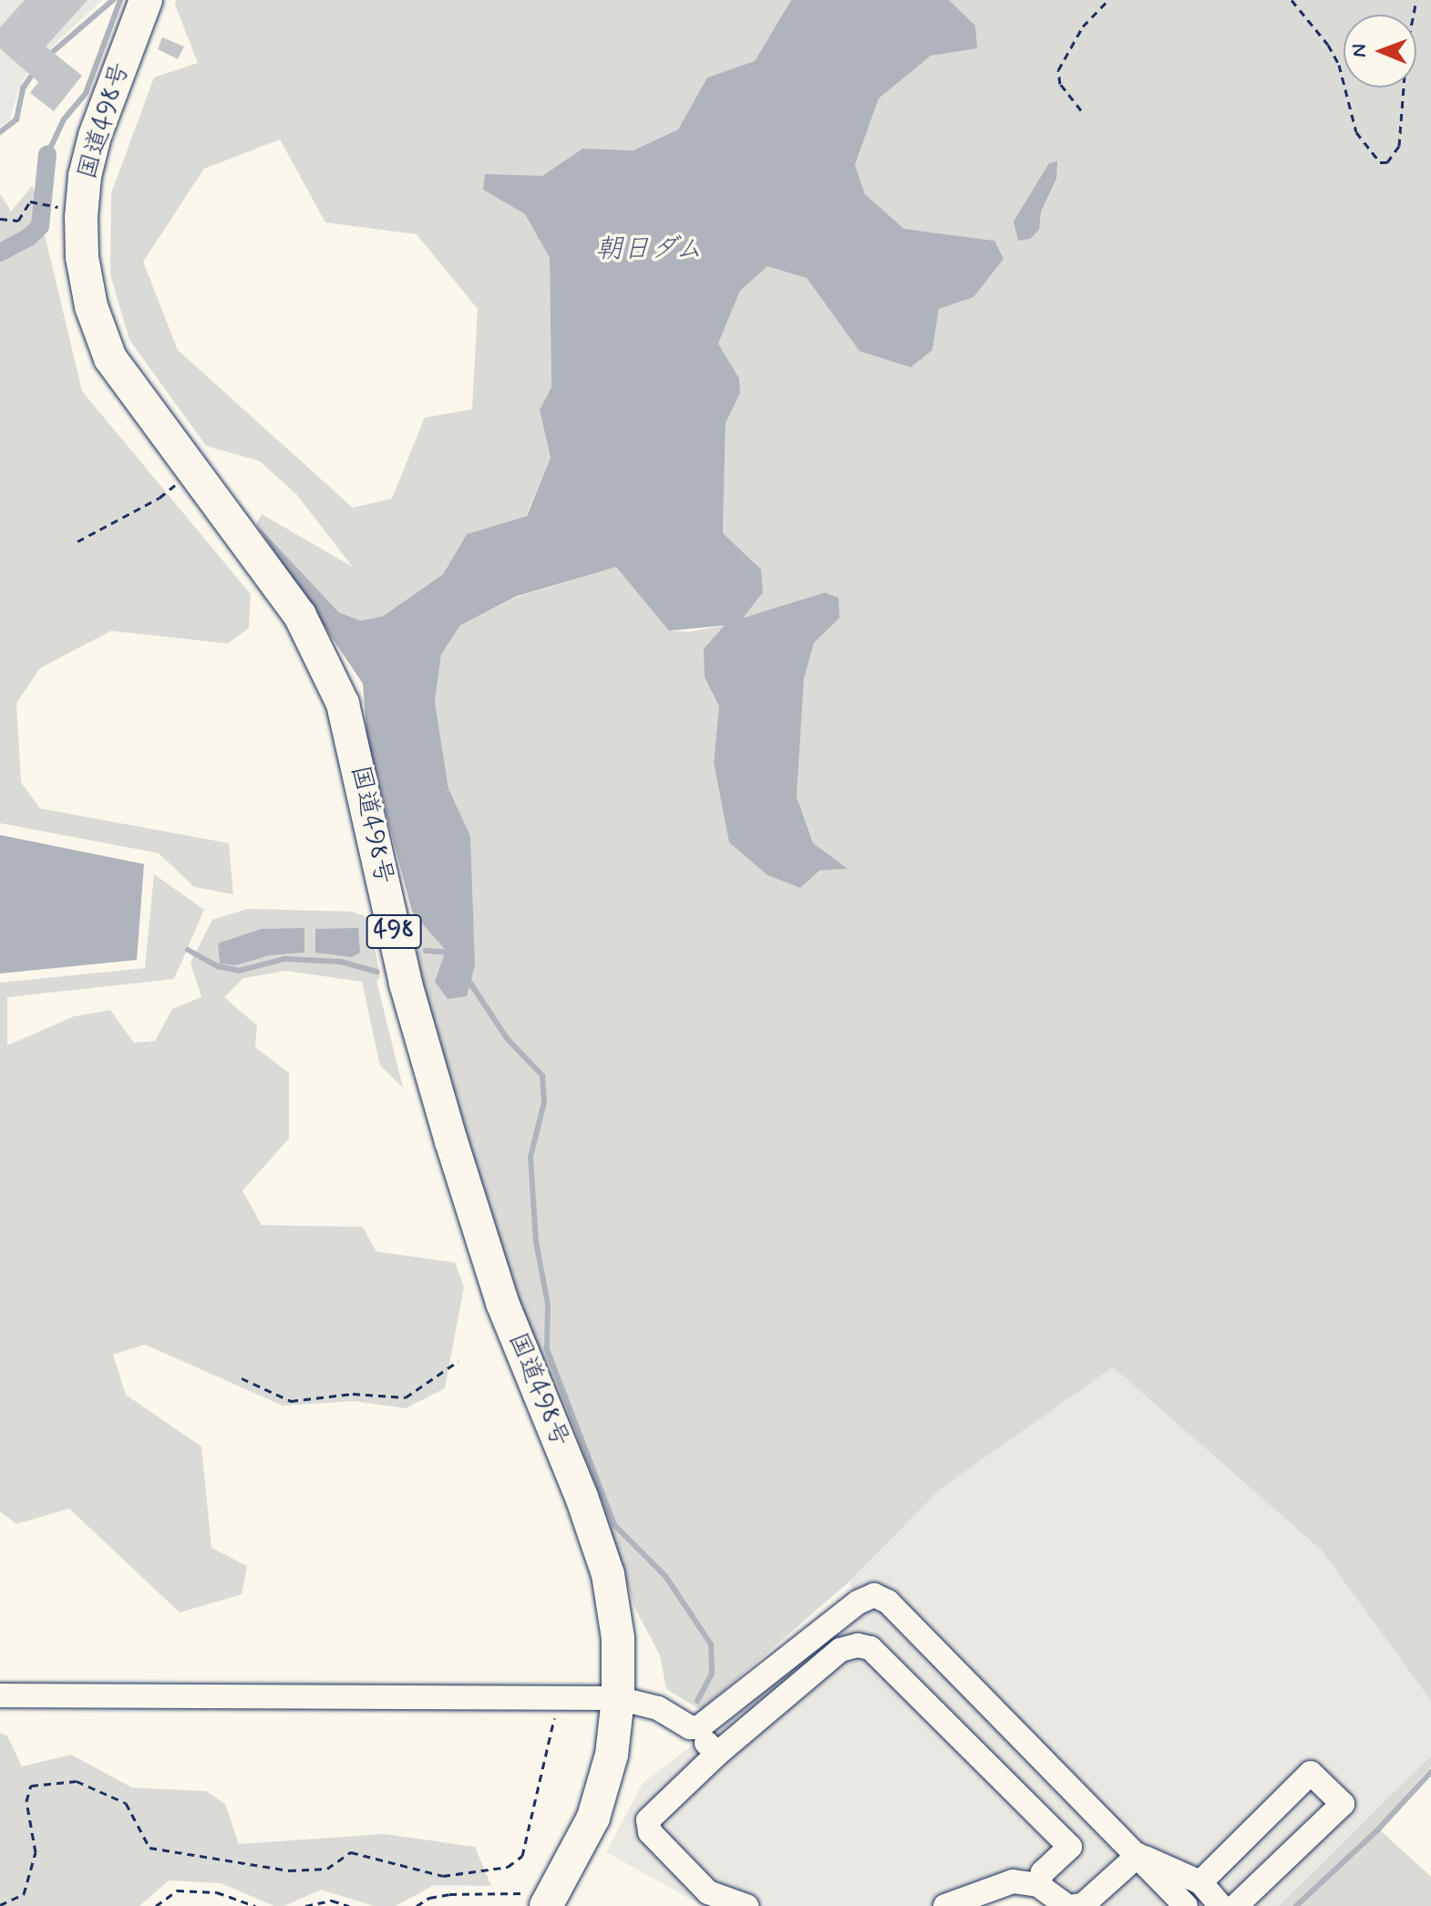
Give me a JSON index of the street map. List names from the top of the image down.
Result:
{
  "streets": {
    "highway": ["国道498号", "498"]
  },
  "water": ["朝日ダム"],
  "north": "left"
}
